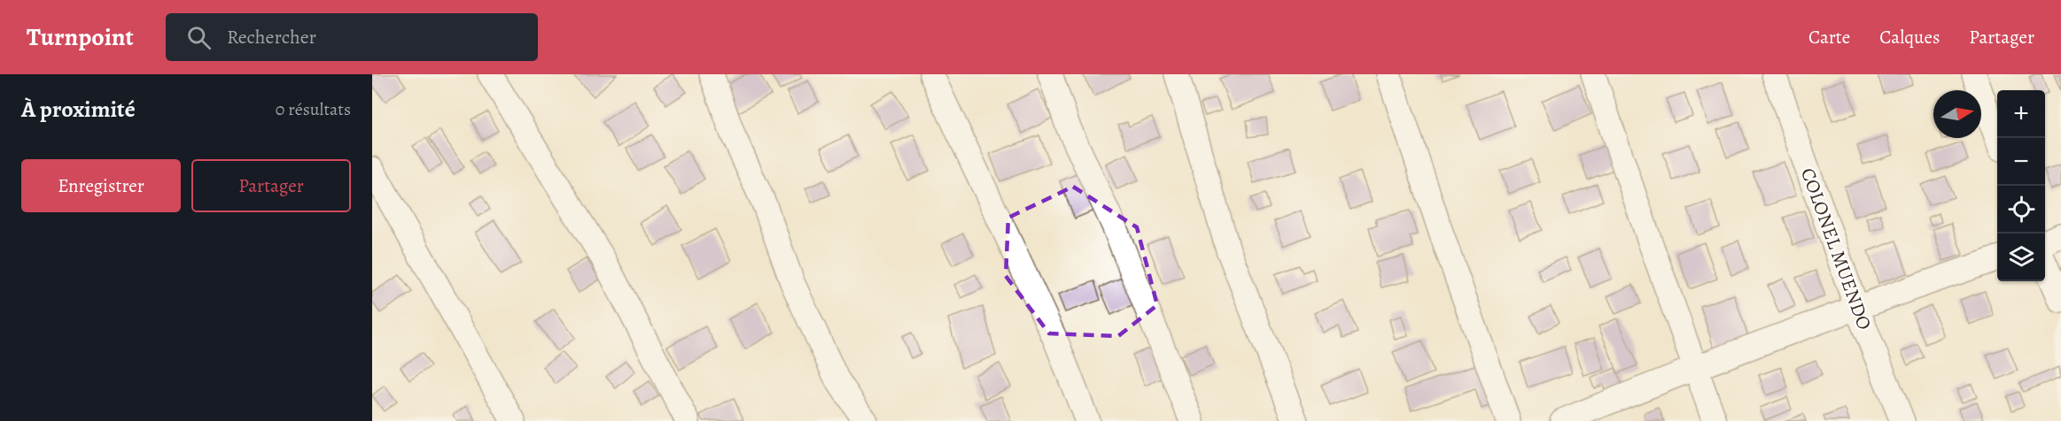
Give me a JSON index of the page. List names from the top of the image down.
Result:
{
  "streets": {
    "street": ["COLONEL MUENDO"]
  },
  "north": "right",
  "page": {
    "header": "Turnpoint",
    "search": "Rechercher",
    "nav": ["Carte", "Calques", "Partager"],
    "heading": ["À proximité", "0 résultats"],
    "map_buttons": ["+", "−"],
    "buttons": ["Enregistrer", "Partager"]
  }
}
